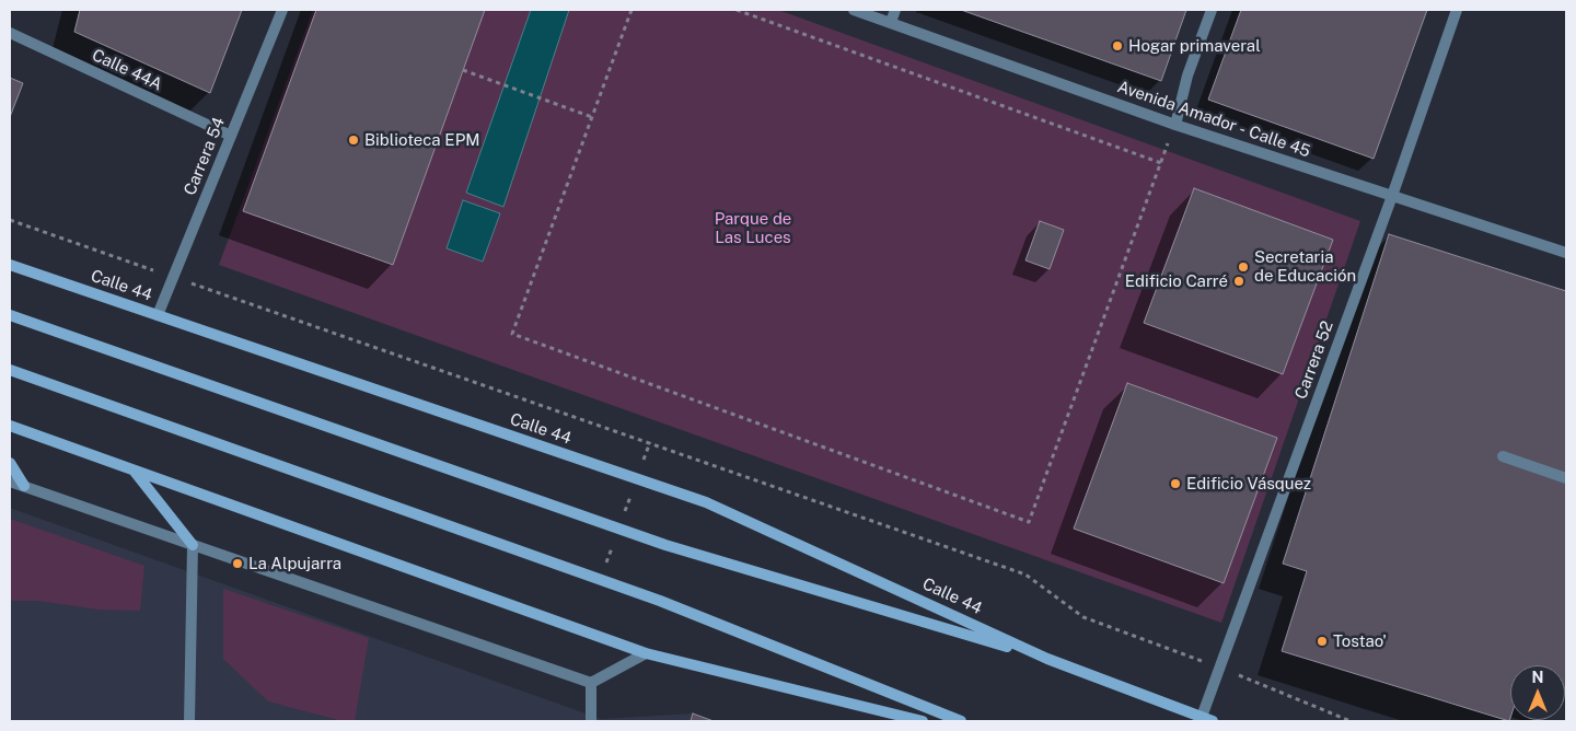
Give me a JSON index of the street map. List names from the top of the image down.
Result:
{
  "streets": {
    "main road": ["Calle 44"],
    "street": [
      "Calle 44A",
      "Avenida Amador - Calle 45",
      "Carrera 54",
      "Carrera 52"
    ]
  },
  "crossings": [
    ["Calle 44A", "Carrera 54"],
    ["Avenida Amador - Calle 45", "Carrera 52"],
    ["Carrera 54", "Calle 44"],
    ["Calle 44", "Carrera 52"]
  ],
  "parks": ["Parque de Las Luces"],
  "places": [
    "Hogar primaveral",
    "Biblioteca EPM",
    "Secretaria de Educación",
    "Edificio Carré",
    "Edificio Vásquez",
    "La Alpujarra",
    "Tostao'"
  ],
  "north": "top"
}
